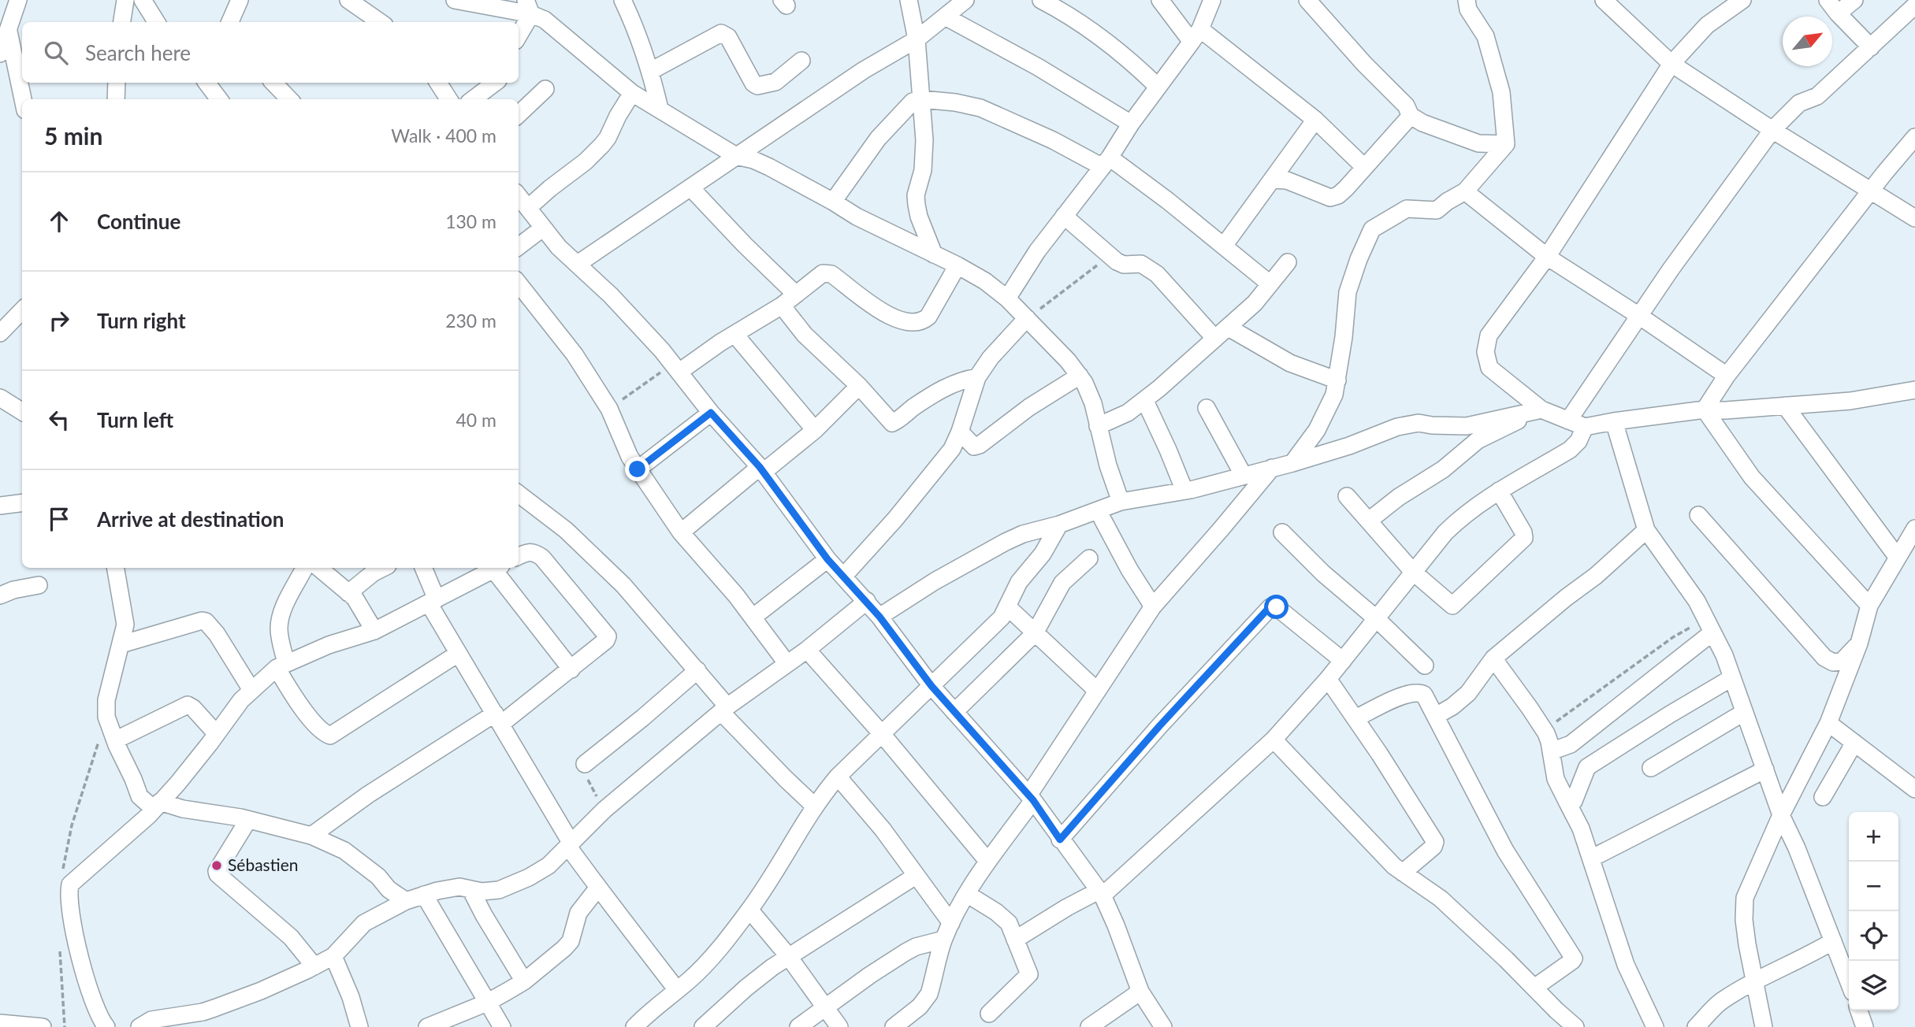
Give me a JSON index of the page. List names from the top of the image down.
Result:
{
  "places": ["Sébastien"],
  "north": "top right",
  "page": {
    "search": "Search here",
    "heading": ["5 min", "Walk · 400 m"],
    "list": [
      ["Continue", "130 m"],
      ["Turn right", "230 m"],
      ["Turn left", "40 m"],
      "Arrive at destination"
    ],
    "map_buttons": ["+", "−"]
  }
}
